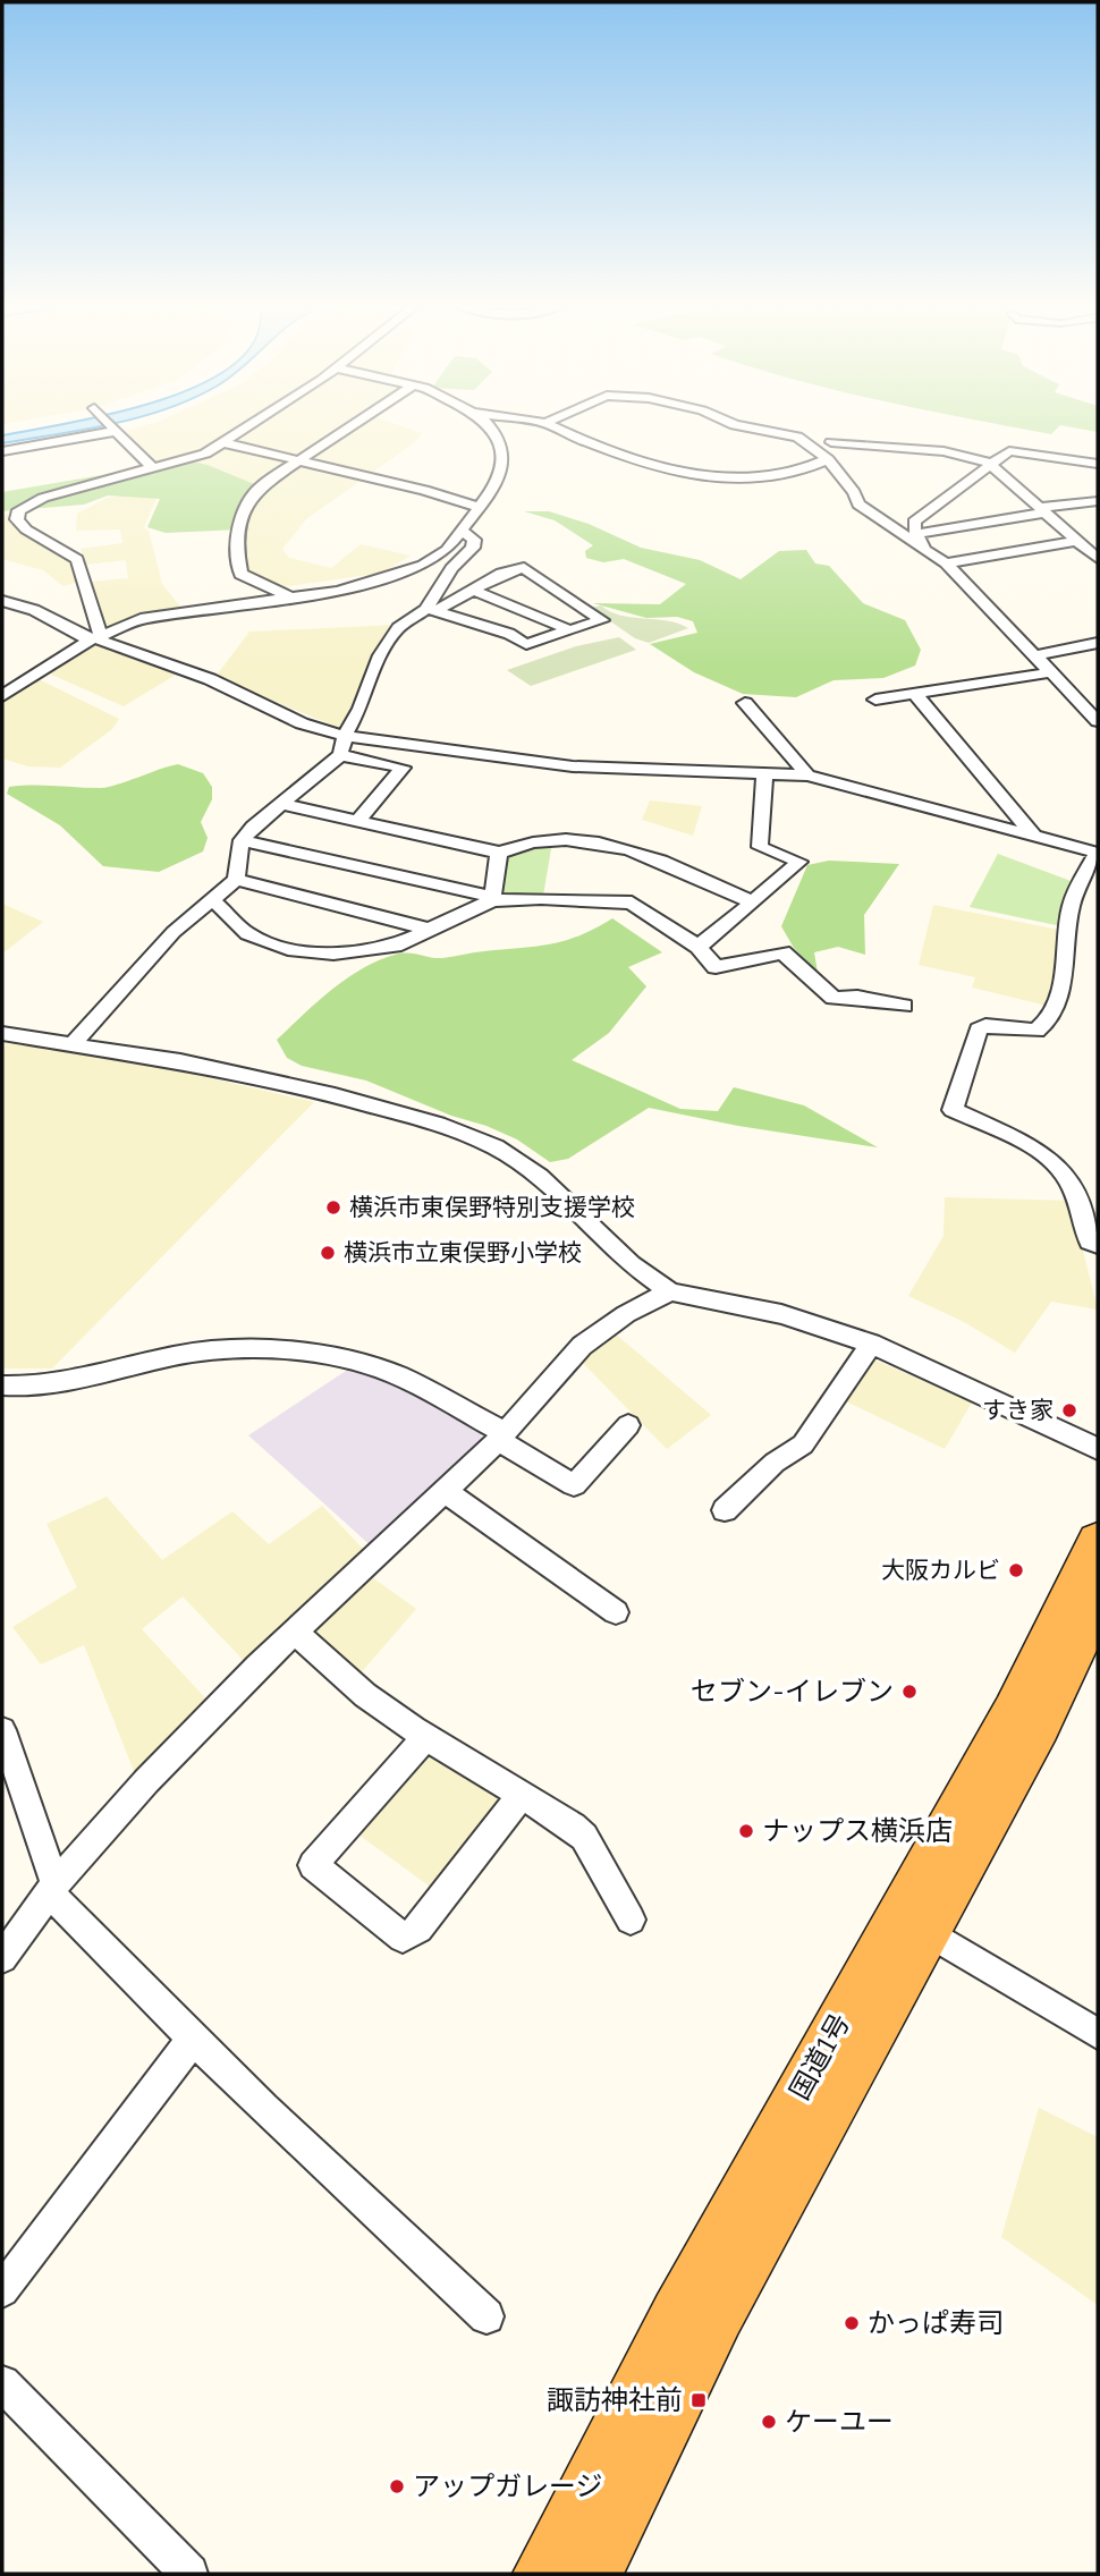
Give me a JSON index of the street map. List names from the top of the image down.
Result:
{
  "streets": {
    "highway": ["国道1号"]
  },
  "places": {
    "other": [
      "横浜市東俣野特別支援学校",
      "横浜市立東俣野小学校",
      "すき家",
      "大阪カルビ",
      "セブン-イレブン",
      "ナップス横浜店",
      "かっぱ寿司",
      "ケーユー",
      "アップガレージ"
    ],
    "transit": ["諏訪神社前"]
  }
}
